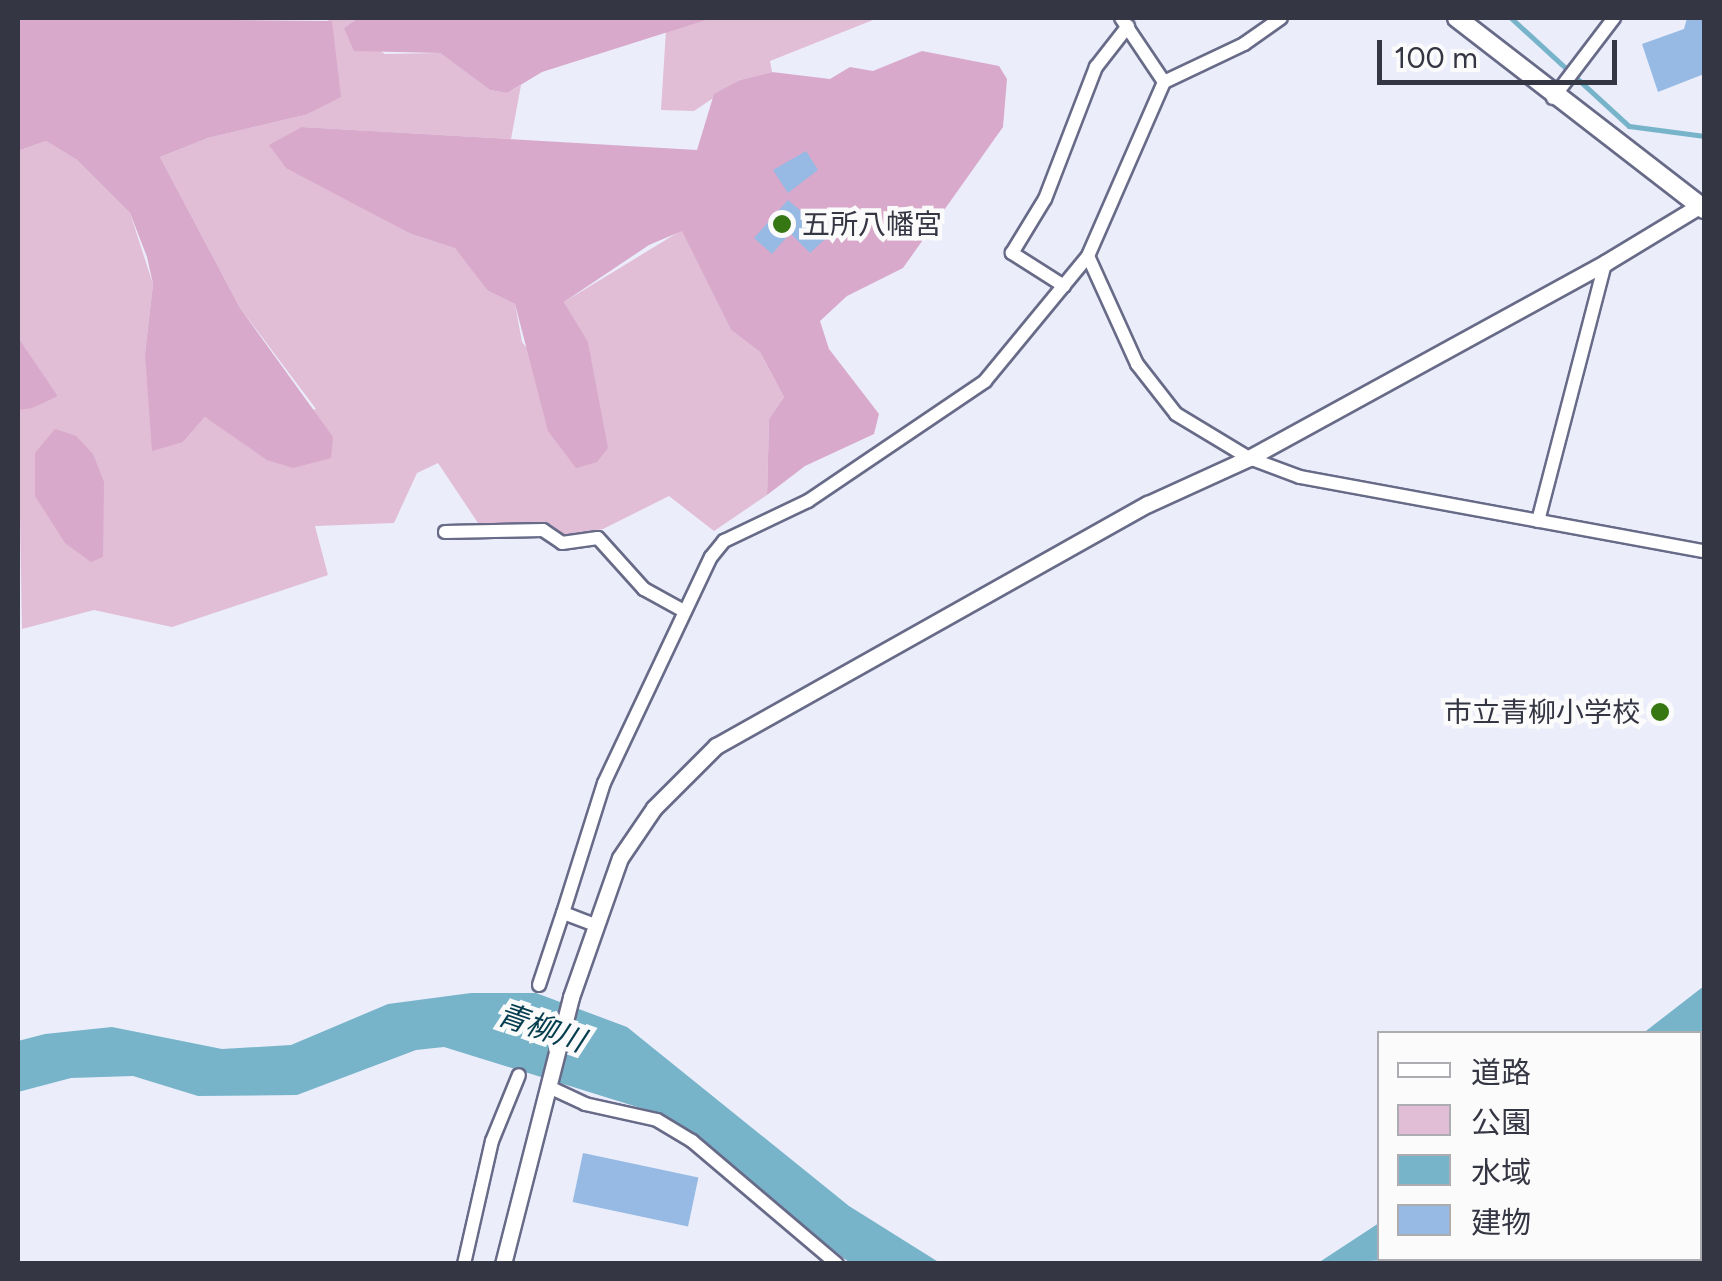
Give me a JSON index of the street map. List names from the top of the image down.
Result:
{
  "water": ["青柳川"],
  "places": ["五所八幡宮", "市立青柳小学校"],
  "legend": [
    "道路",
    "公園",
    "水域",
    "建物"
  ],
  "scale_bar": "100 m"
}
